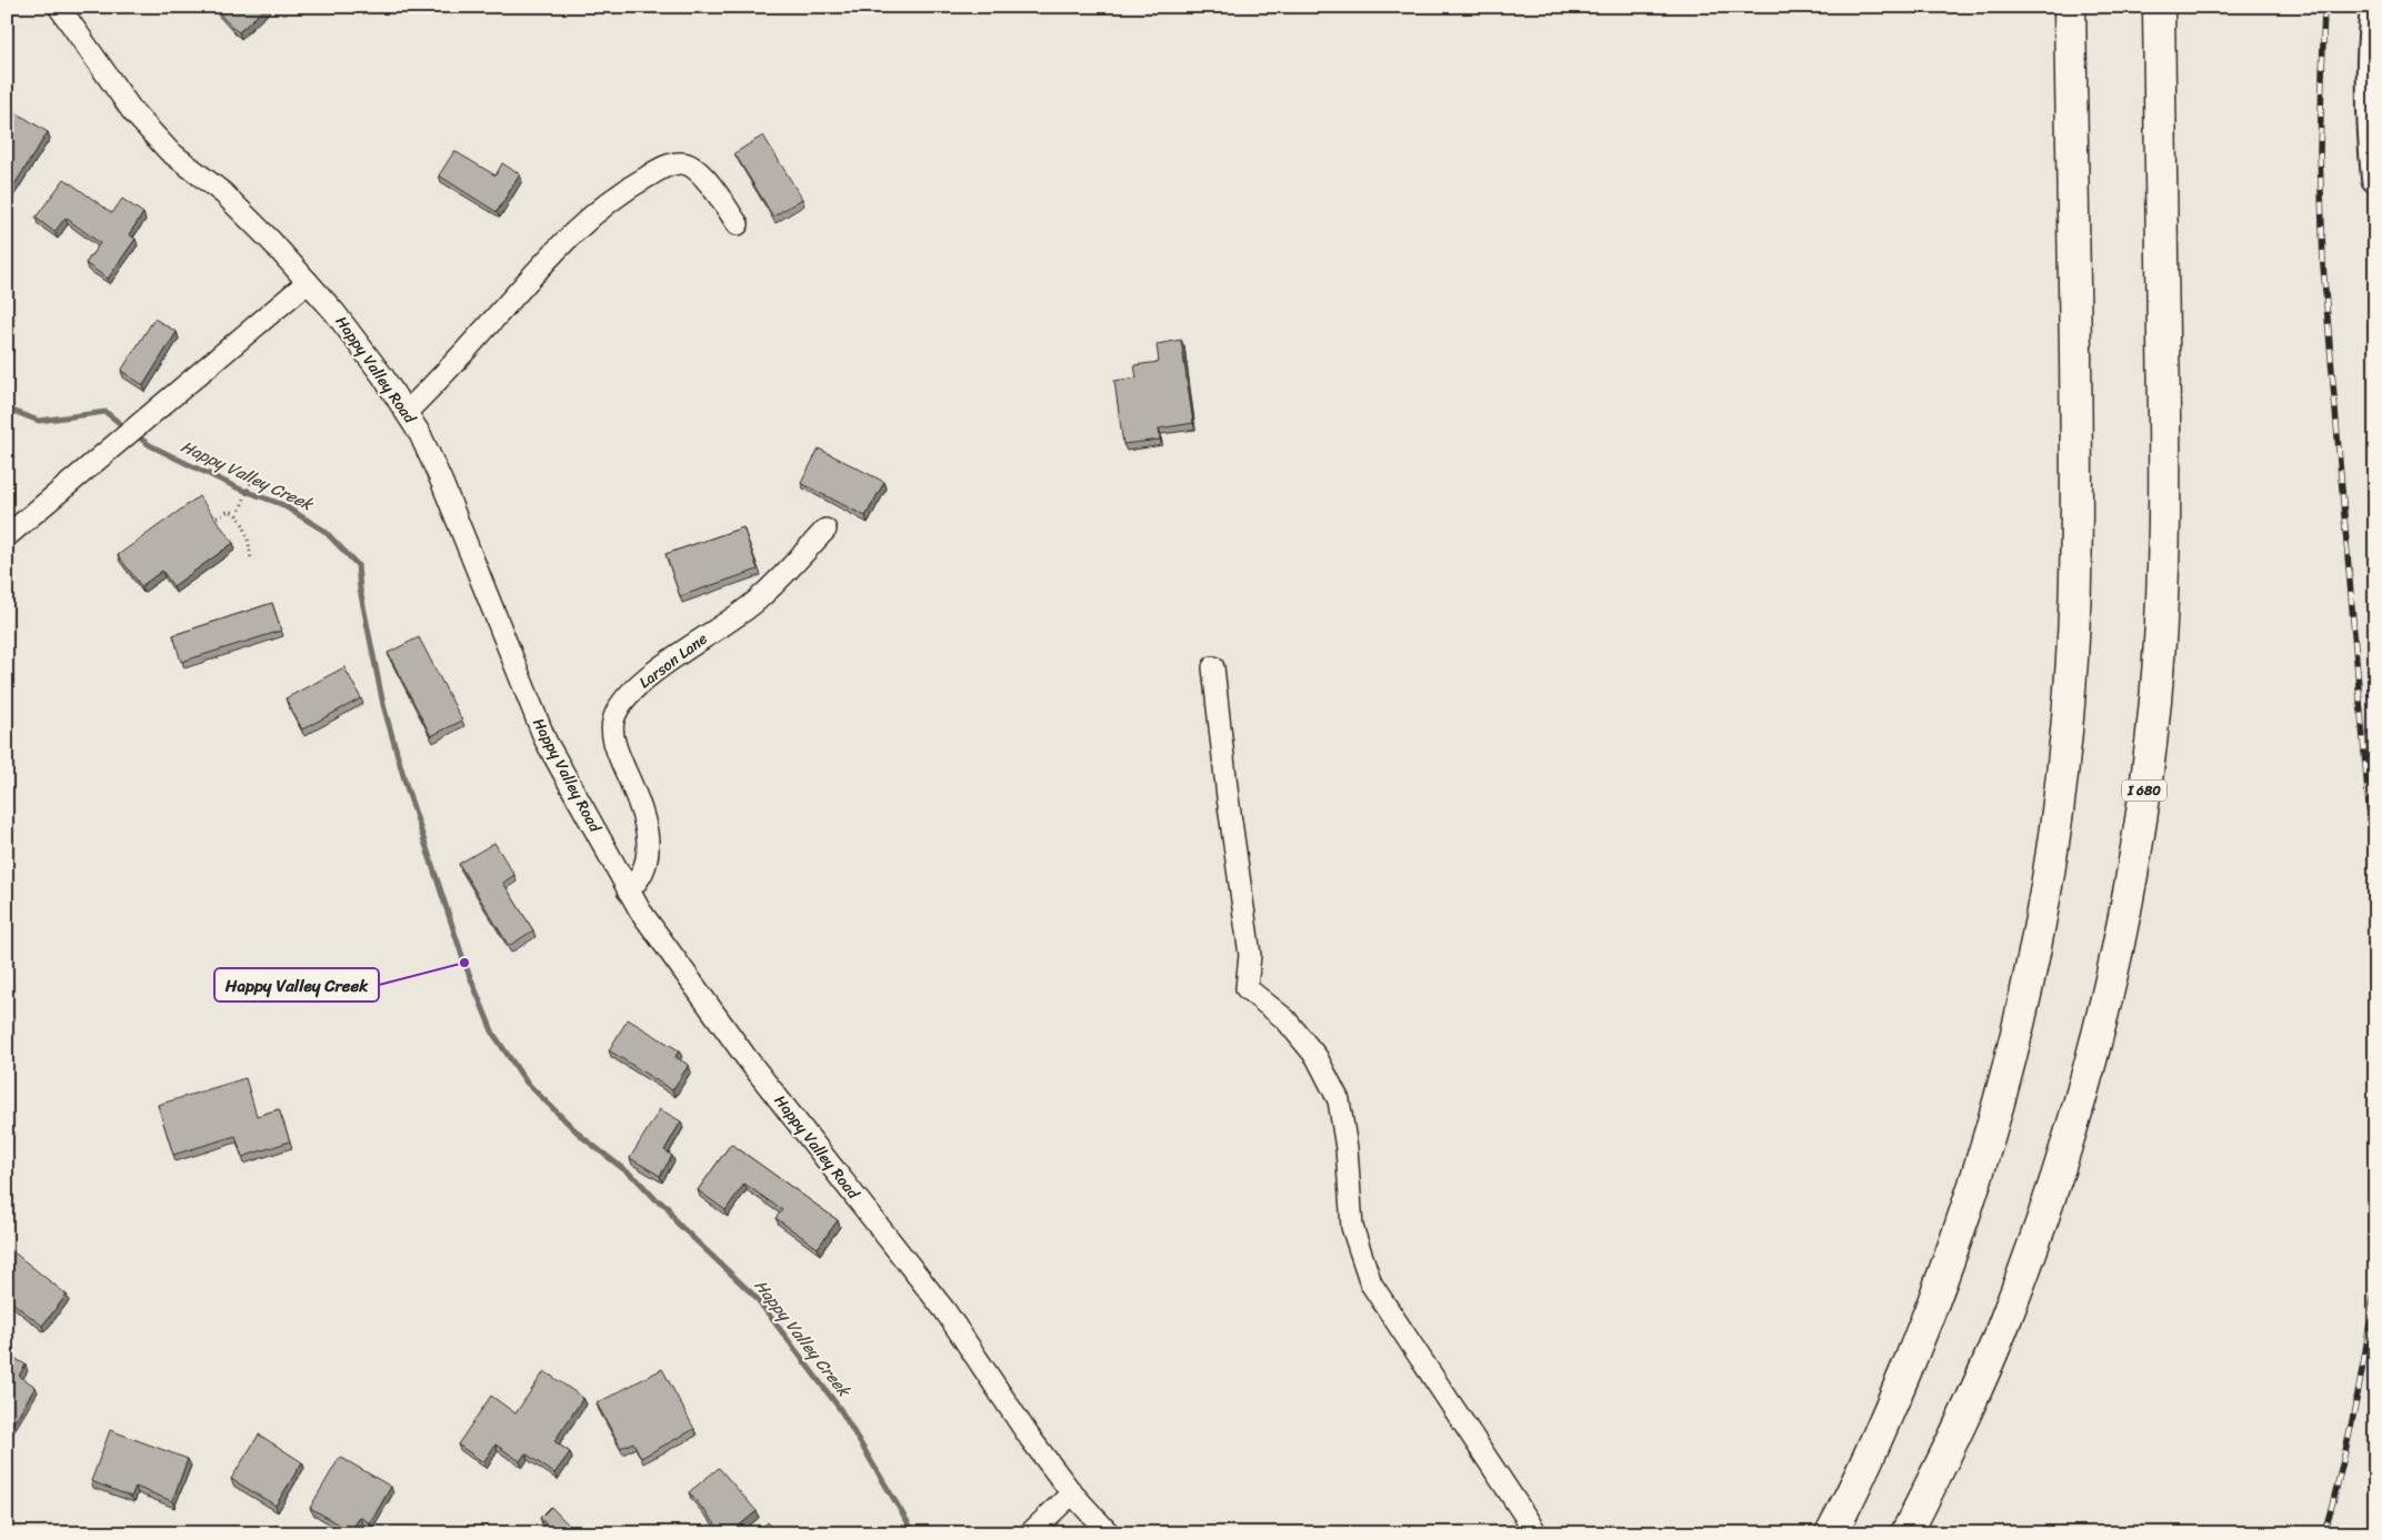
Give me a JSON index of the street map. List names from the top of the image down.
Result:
{
  "streets": {
    "highway": ["I 680"],
    "street": ["Happy Valley Road", "Larson Lane"]
  },
  "crossings": [
    ["Happy Valley Road", "Larson Lane"]
  ],
  "water": ["Happy Valley Creek"],
  "places": ["Happy Valley Creek"]
}
